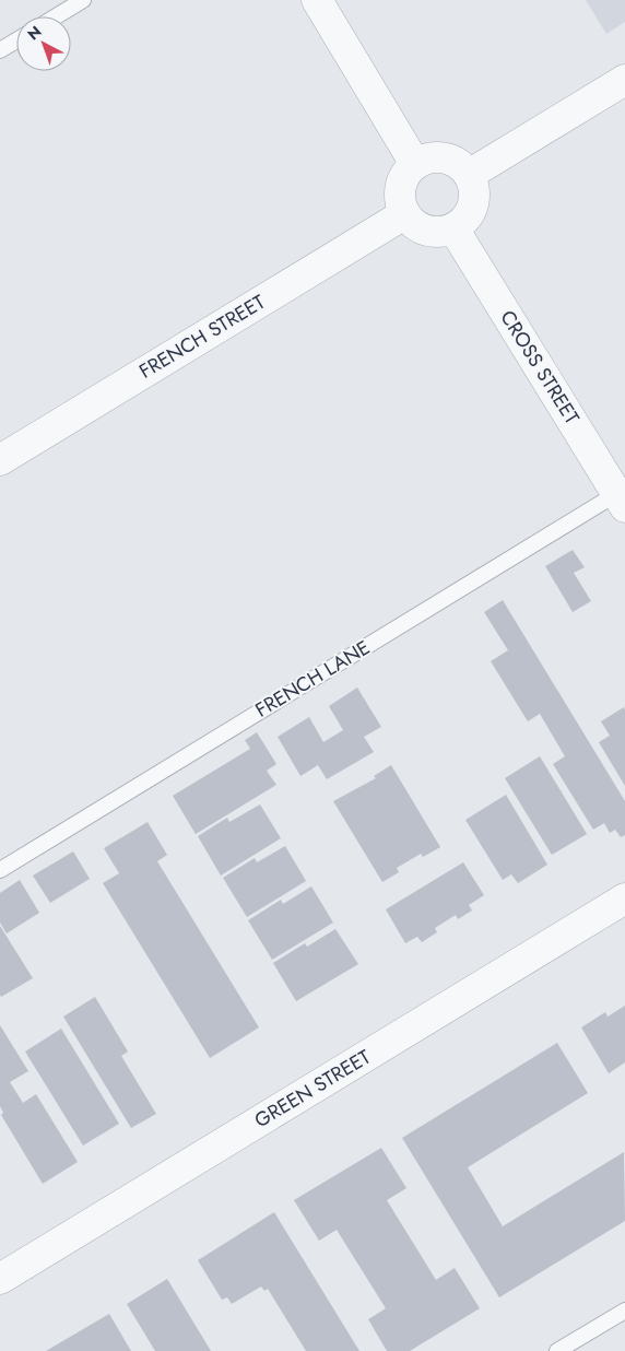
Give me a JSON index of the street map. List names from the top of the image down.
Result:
{
  "streets": {
    "street": ["FRENCH STREET", "CROSS STREET", "GREEN STREET"],
    "lane": ["FRENCH LANE"]
  },
  "crossings": [
    ["FRENCH STREET", "CROSS STREET"],
    ["CROSS STREET", "FRENCH LANE"]
  ],
  "north": "top left"
}
